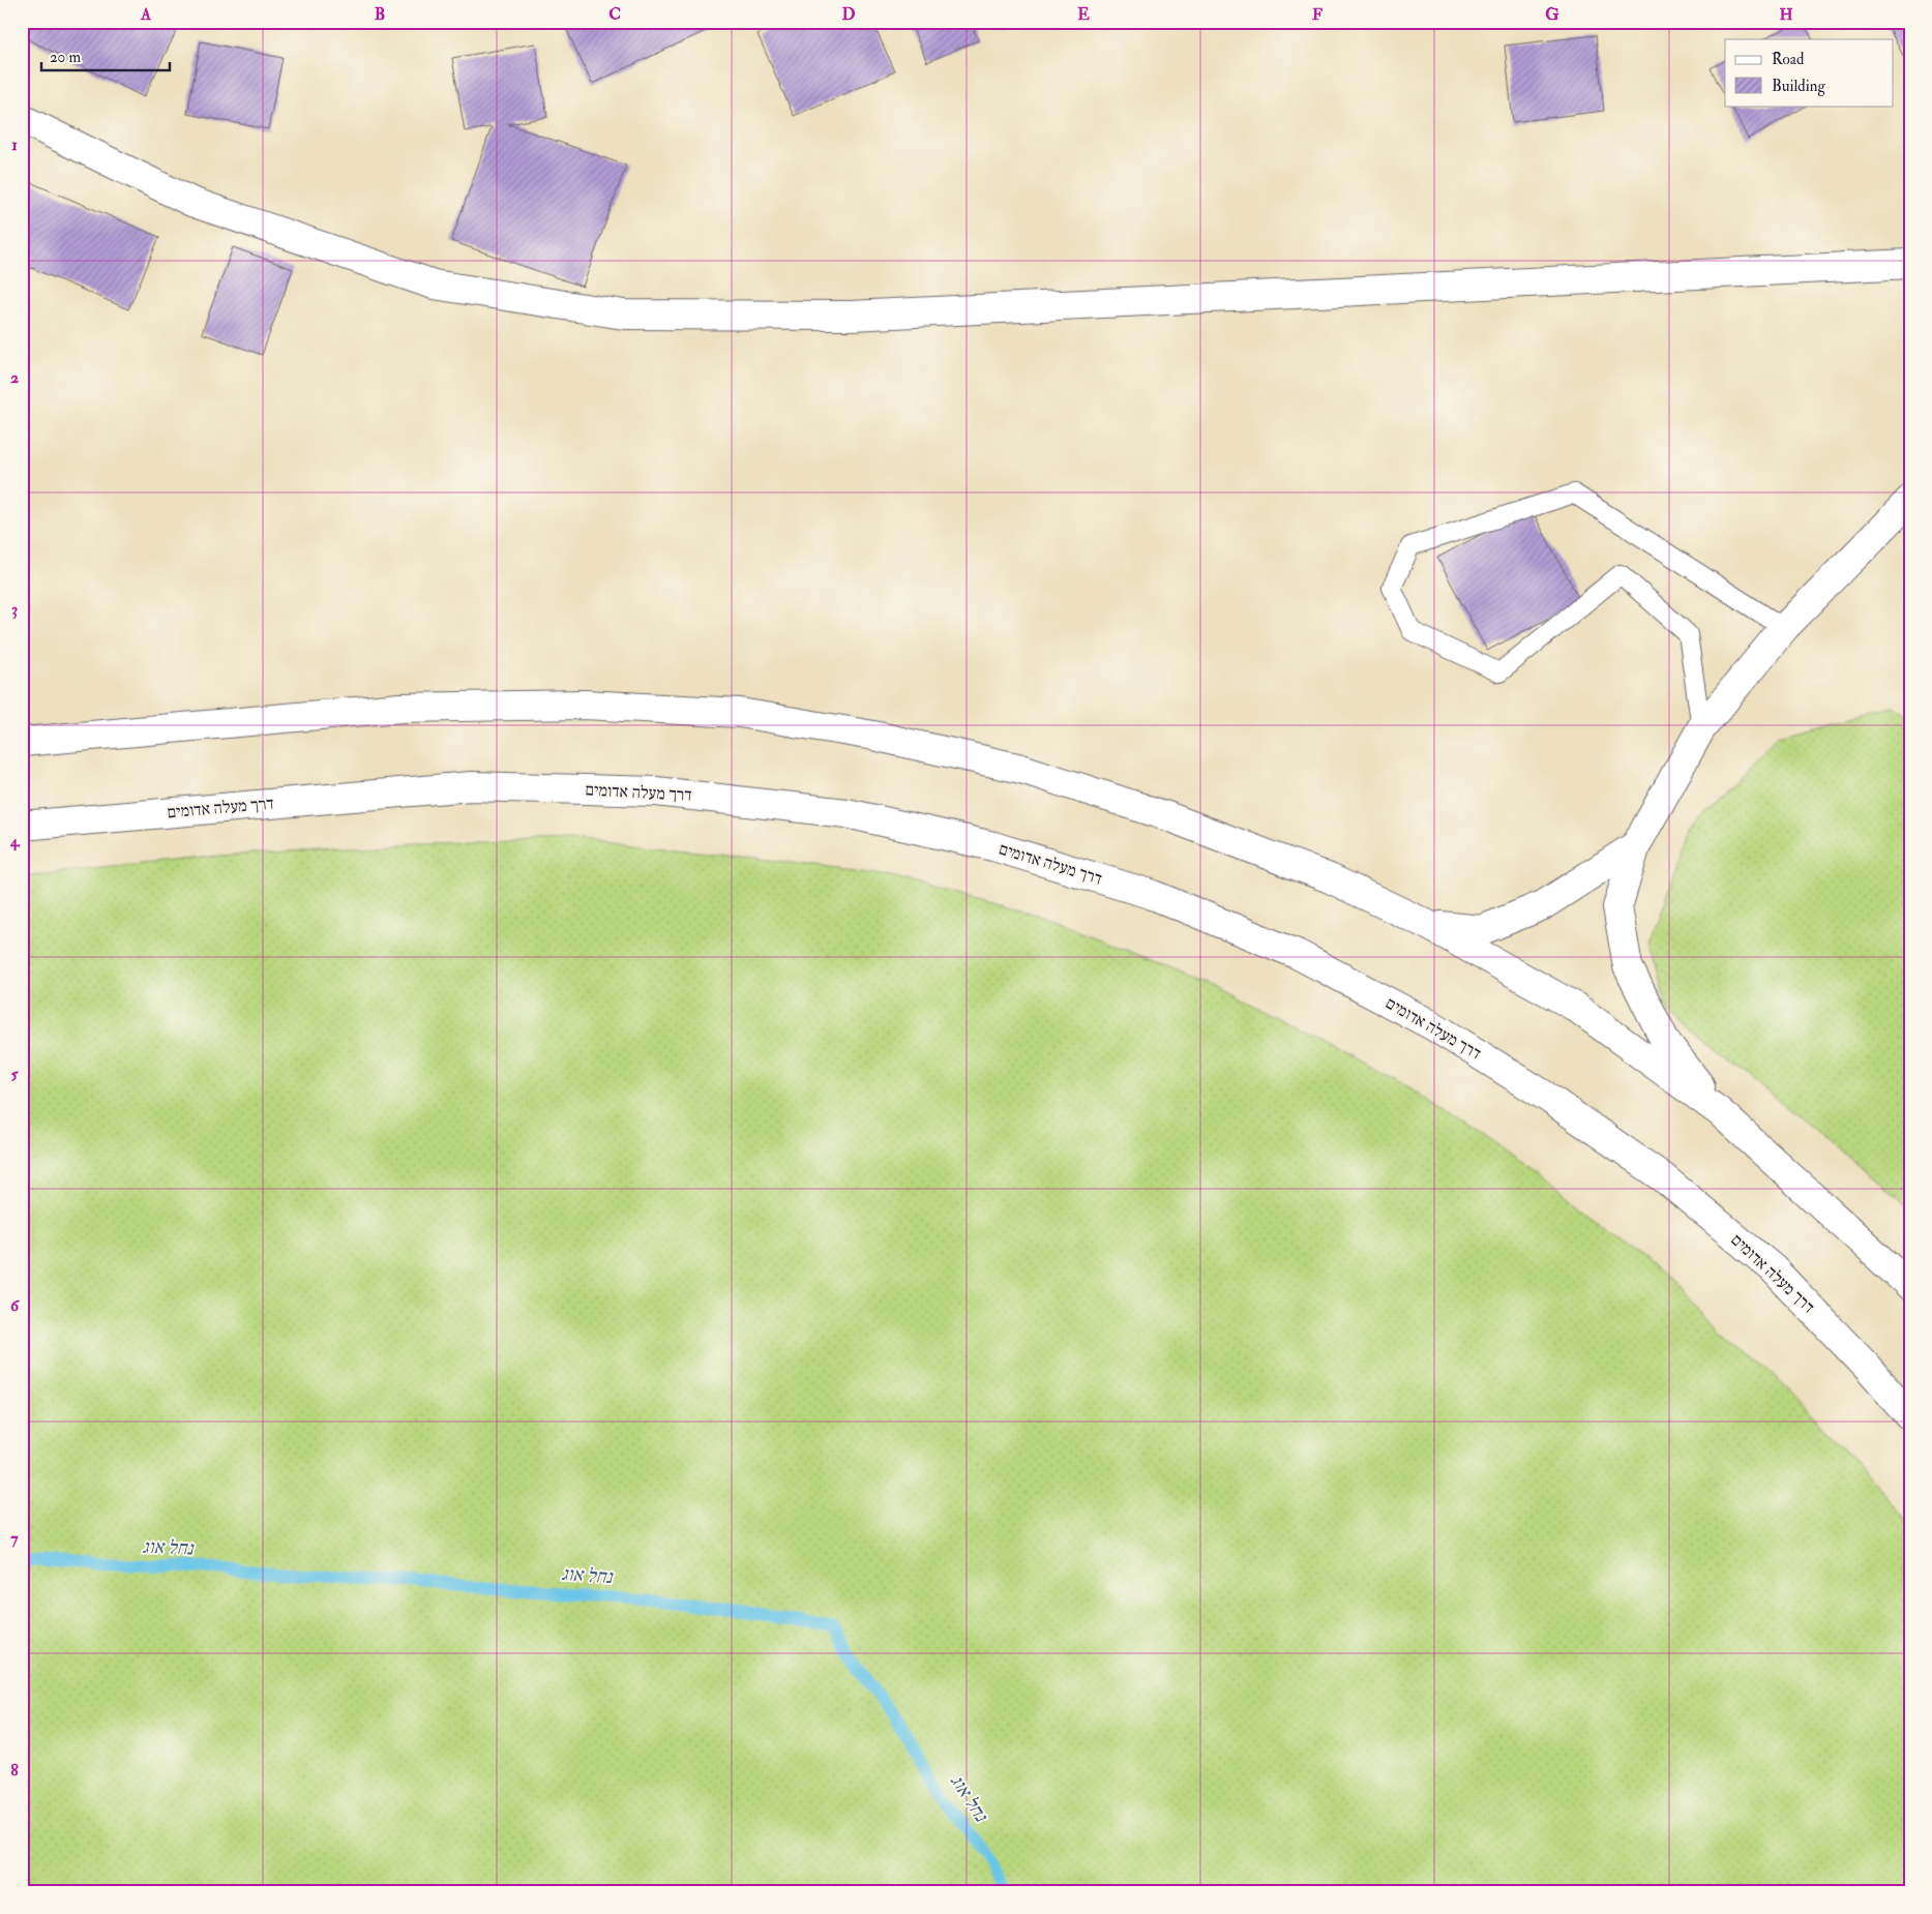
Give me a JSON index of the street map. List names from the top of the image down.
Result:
{
  "streets": {
    "main road": ["דרך מעלה אדומים"]
  },
  "water": ["נחל אוג"],
  "legend": ["Road", "Building"],
  "scale_bar": "20 m",
  "grid": {
    "columns": [
      "A",
      "B",
      "C",
      "D",
      "E",
      "F",
      "G",
      "H"
    ],
    "rows": [
      "1",
      "2",
      "3",
      "4",
      "5",
      "6",
      "7",
      "8"
    ]
  }
}
